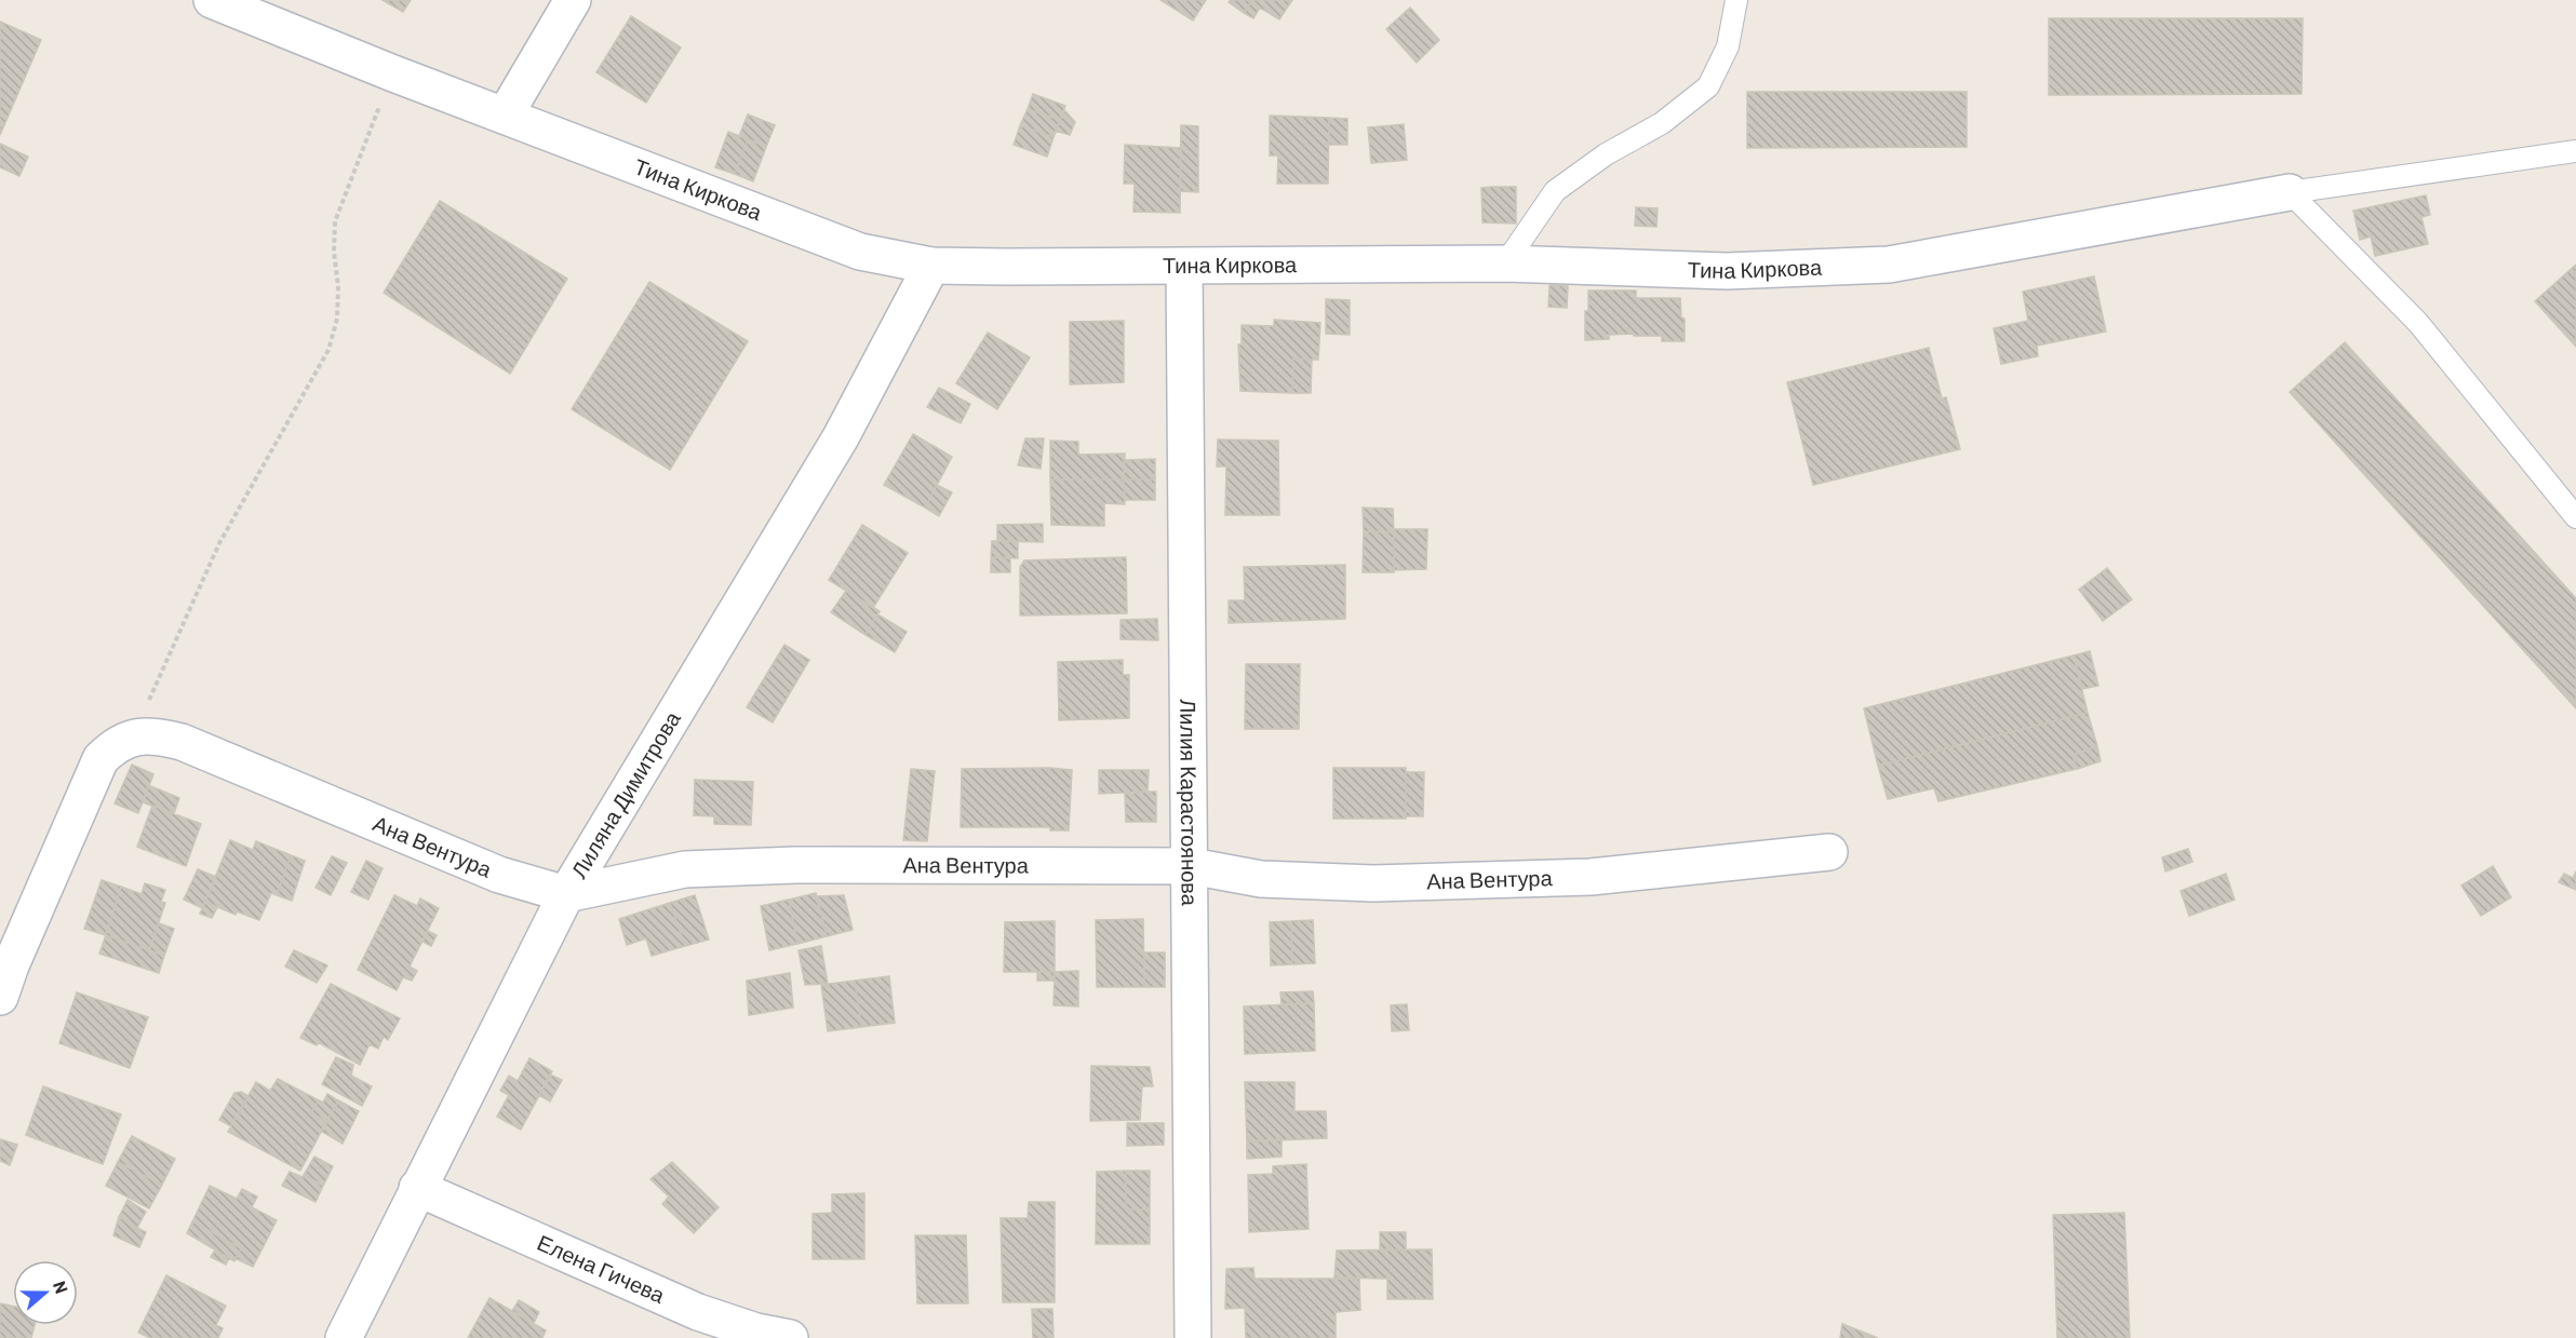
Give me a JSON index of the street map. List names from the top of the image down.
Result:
{
  "streets": {
    "street": [
      "Тина Киркова",
      "Лиляна Димитрова",
      "Лилия Карастоянова",
      "Ана Вентура",
      "Елена Гичева"
    ]
  },
  "crossings": [
    ["Тина Киркова", "Лиляна Димитрова"],
    ["Тина Киркова", "Лилия Карастоянова"],
    ["Лиляна Димитрова", "Ана Вентура"],
    ["Лиляна Димитрова", "Елена Гичева"],
    ["Лилия Карастоянова", "Ана Вентура"]
  ],
  "north": "right"
}
